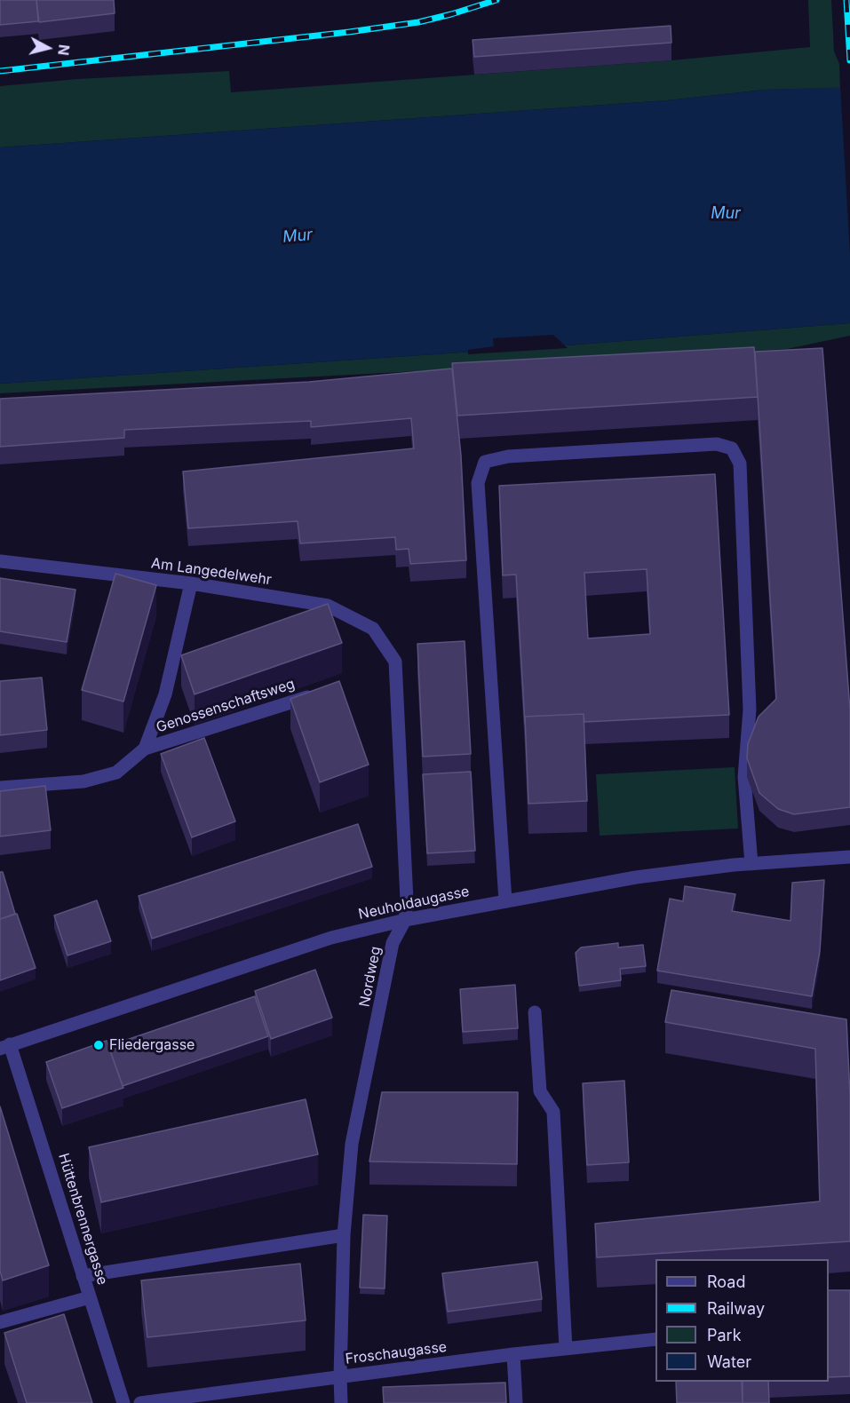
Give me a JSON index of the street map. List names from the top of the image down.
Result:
{
  "streets": {
    "street": [
      "Am Langedelwehr",
      "Genossenschaftsweg",
      "Neuholdaugasse",
      "Nordweg",
      "Hüttenbrennergasse",
      "Froschaugasse"
    ]
  },
  "crossings": [
    ["Am Langedelwehr", "Genossenschaftsweg"],
    ["Am Langedelwehr", "Nordweg"],
    ["Neuholdaugasse", "Nordweg"],
    ["Neuholdaugasse", "Hüttenbrennergasse"],
    ["Nordweg", "Froschaugasse"]
  ],
  "water": ["Mur"],
  "places": ["Fliedergasse"],
  "legend": [
    "Road",
    "Railway",
    "Park",
    "Water"
  ],
  "north": "right"
}
